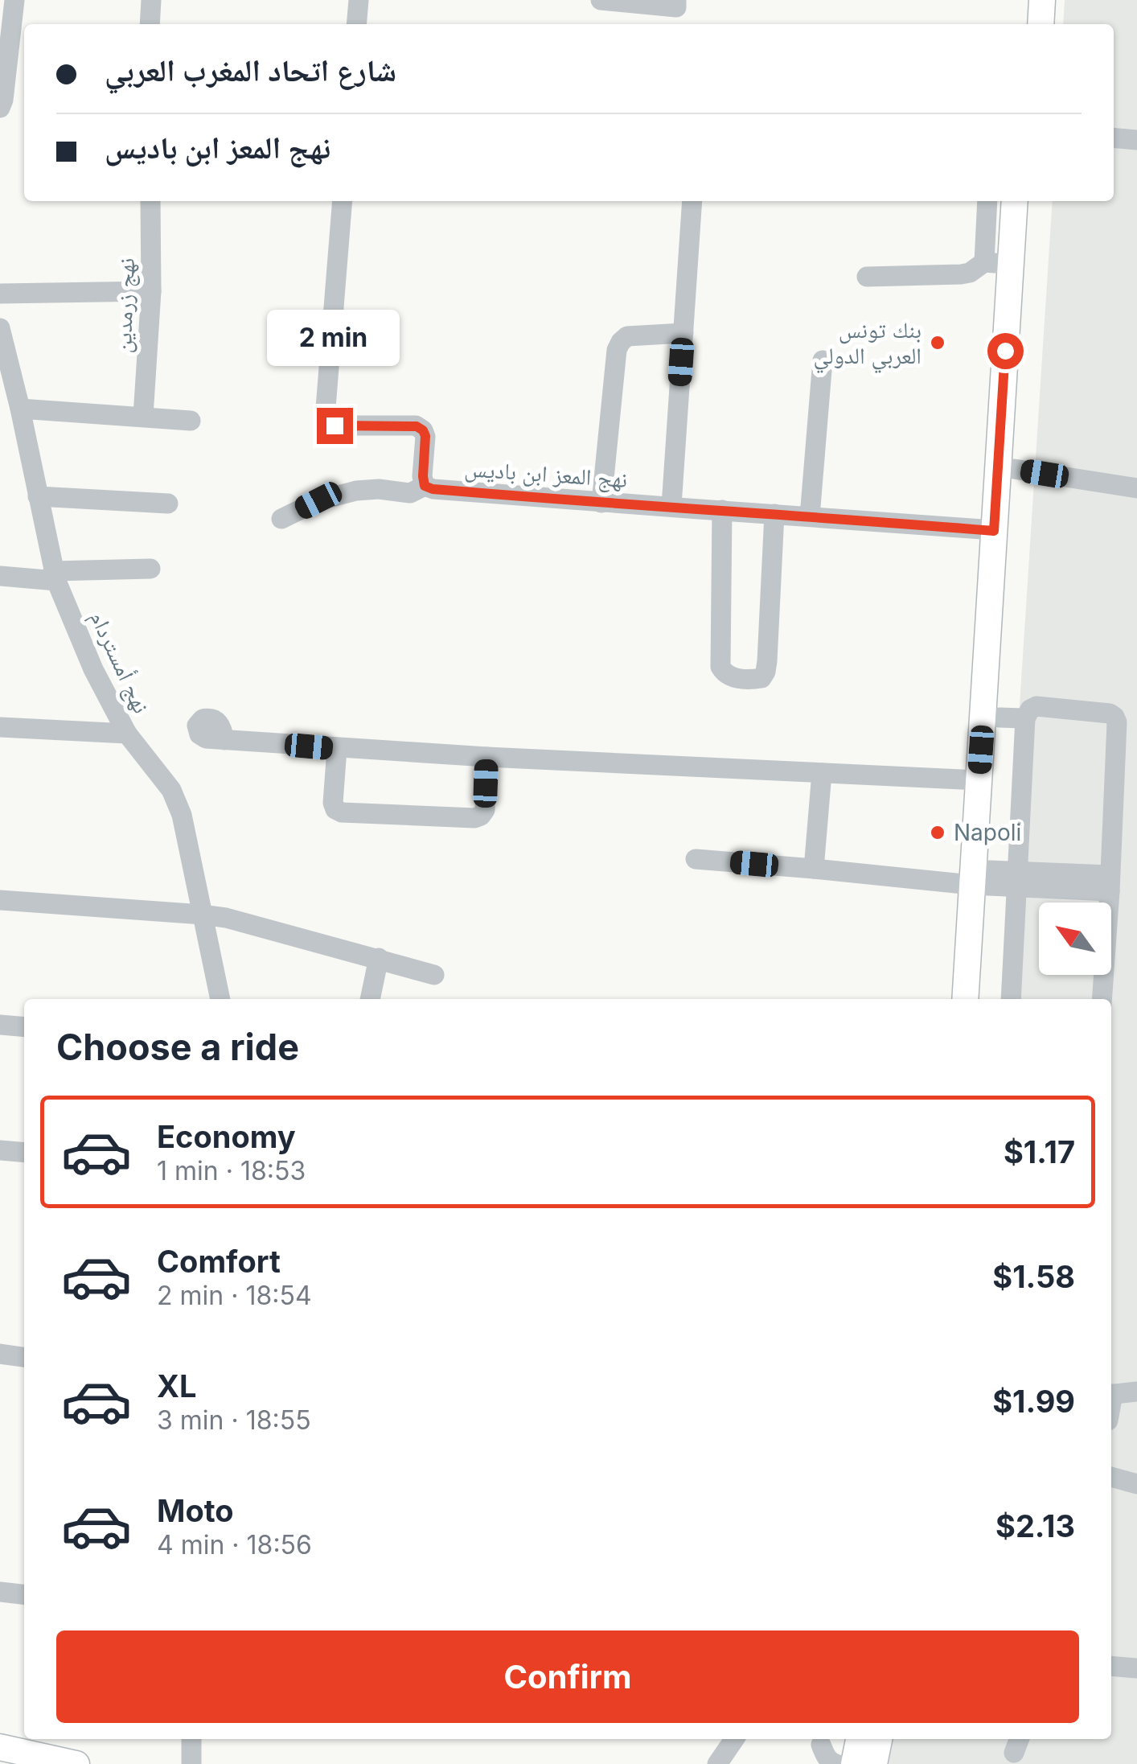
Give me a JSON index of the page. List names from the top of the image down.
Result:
{
  "streets": {
    "street": ["نهج زرمدين", "نهج المعز ابن باديس", "نهج أمستردام"]
  },
  "places": ["بنك تونس العربي الدولي", "Napoli"],
  "north": "top left",
  "page": {
    "banner": ["شارع اتحاد المغرب العربي", "نهج المعز ابن باديس"],
    "bubble": "2 min",
    "heading": "Choose a ride",
    "list": [
      {
        "name": "Economy",
        "note": "1 min · 18:53",
        "value": "$1.17"
      },
      {
        "name": "Comfort",
        "note": "2 min · 18:54",
        "value": "$1.58"
      },
      {
        "name": "XL",
        "note": "3 min · 18:55",
        "value": "$1.99"
      },
      {
        "name": "Moto",
        "note": "4 min · 18:56",
        "value": "$2.13"
      }
    ],
    "buttons": "Confirm"
  }
}
